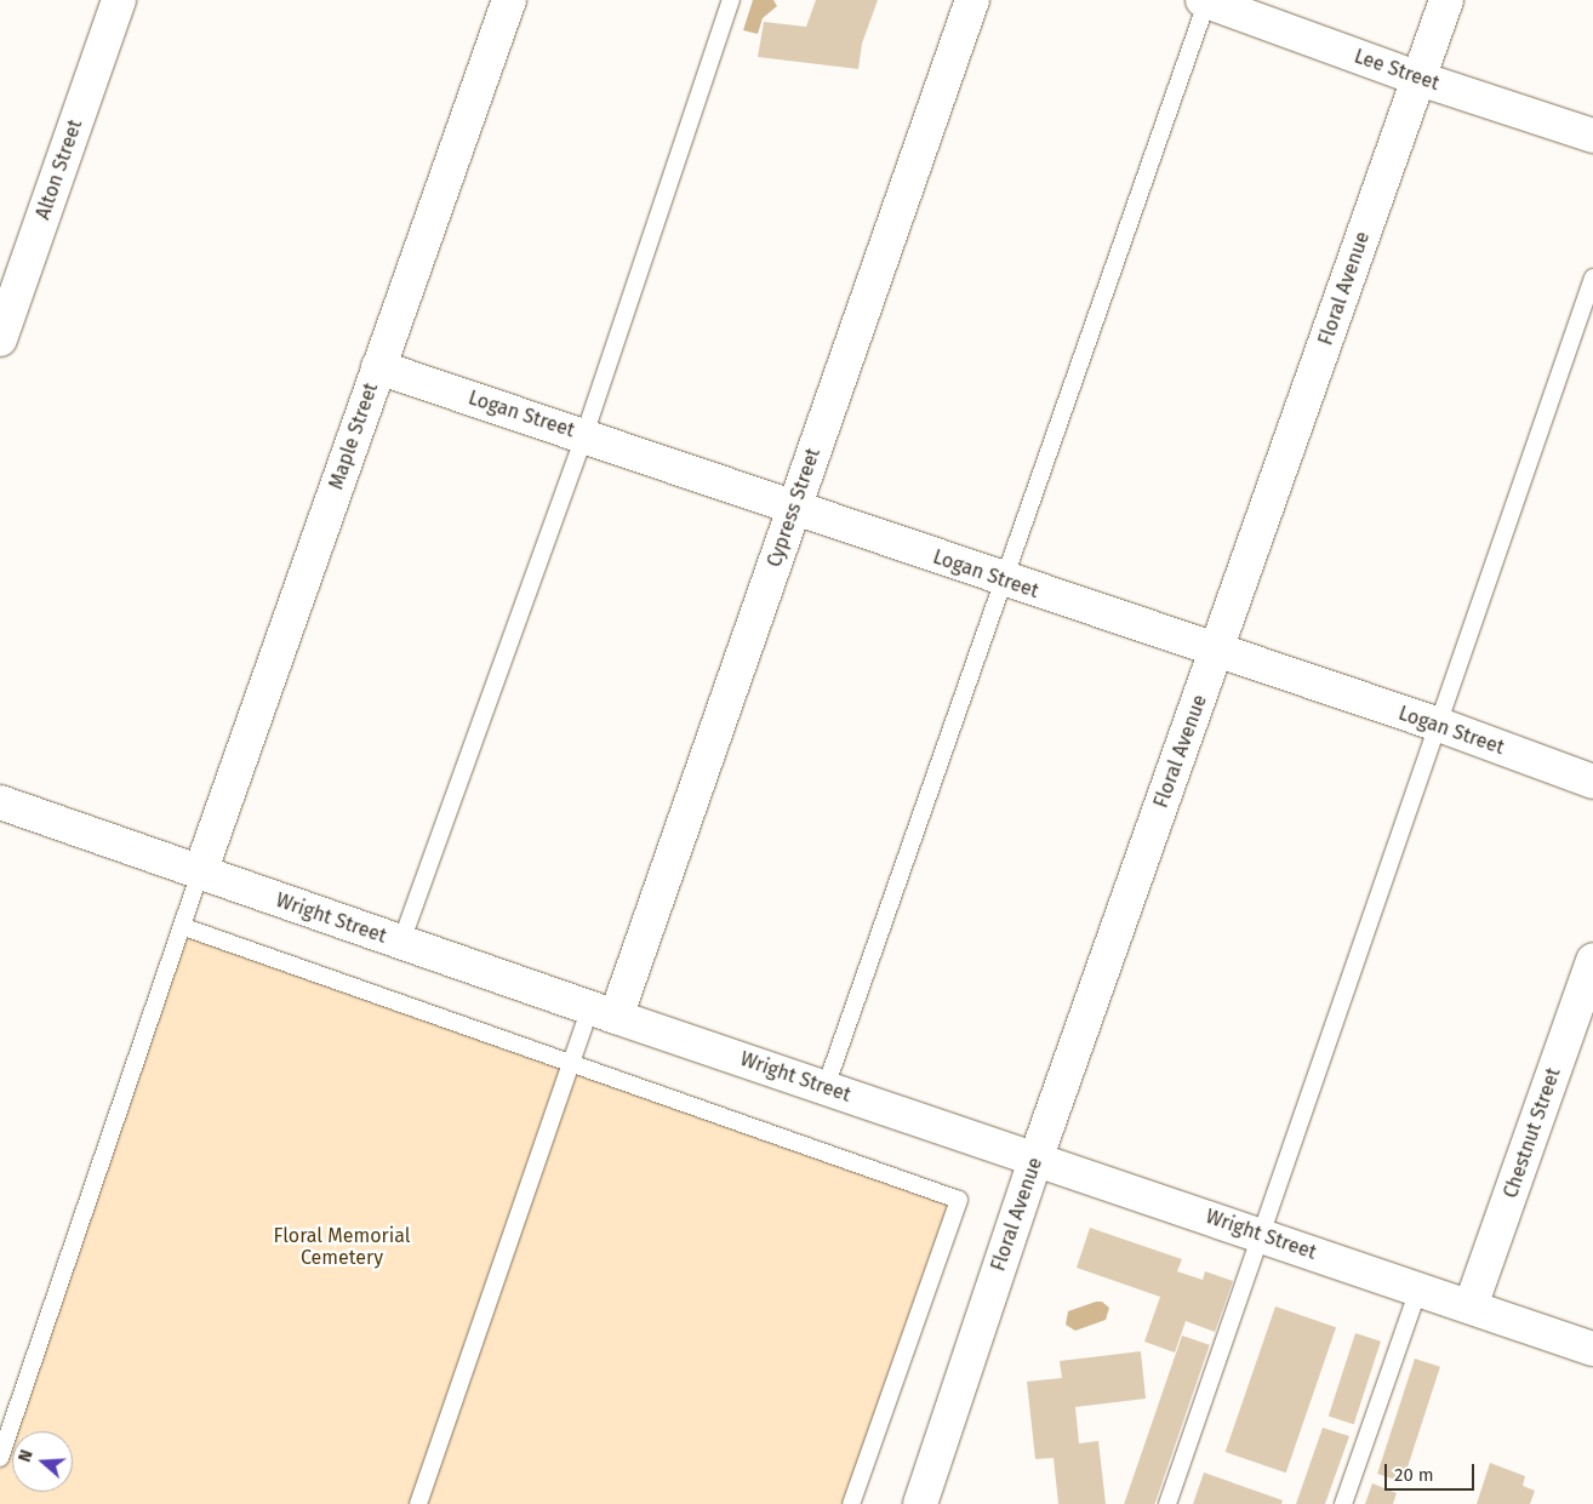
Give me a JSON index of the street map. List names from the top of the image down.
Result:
{
  "streets": {
    "street": [
      "Lee Street",
      "Alton Street",
      "Floral Avenue",
      "Logan Street",
      "Maple Street",
      "Cypress Street",
      "Wright Street",
      "Chestnut Street"
    ]
  },
  "crossings": [
    ["Lee Street", "Floral Avenue"],
    ["Floral Avenue", "Logan Street"],
    ["Floral Avenue", "Wright Street"],
    ["Logan Street", "Maple Street"],
    ["Logan Street", "Cypress Street"],
    ["Maple Street", "Wright Street"],
    ["Cypress Street", "Wright Street"],
    ["Wright Street", "Chestnut Street"]
  ],
  "parks": ["Floral Memorial Cemetery"],
  "scale_bar": "20 m",
  "north": "left"
}
